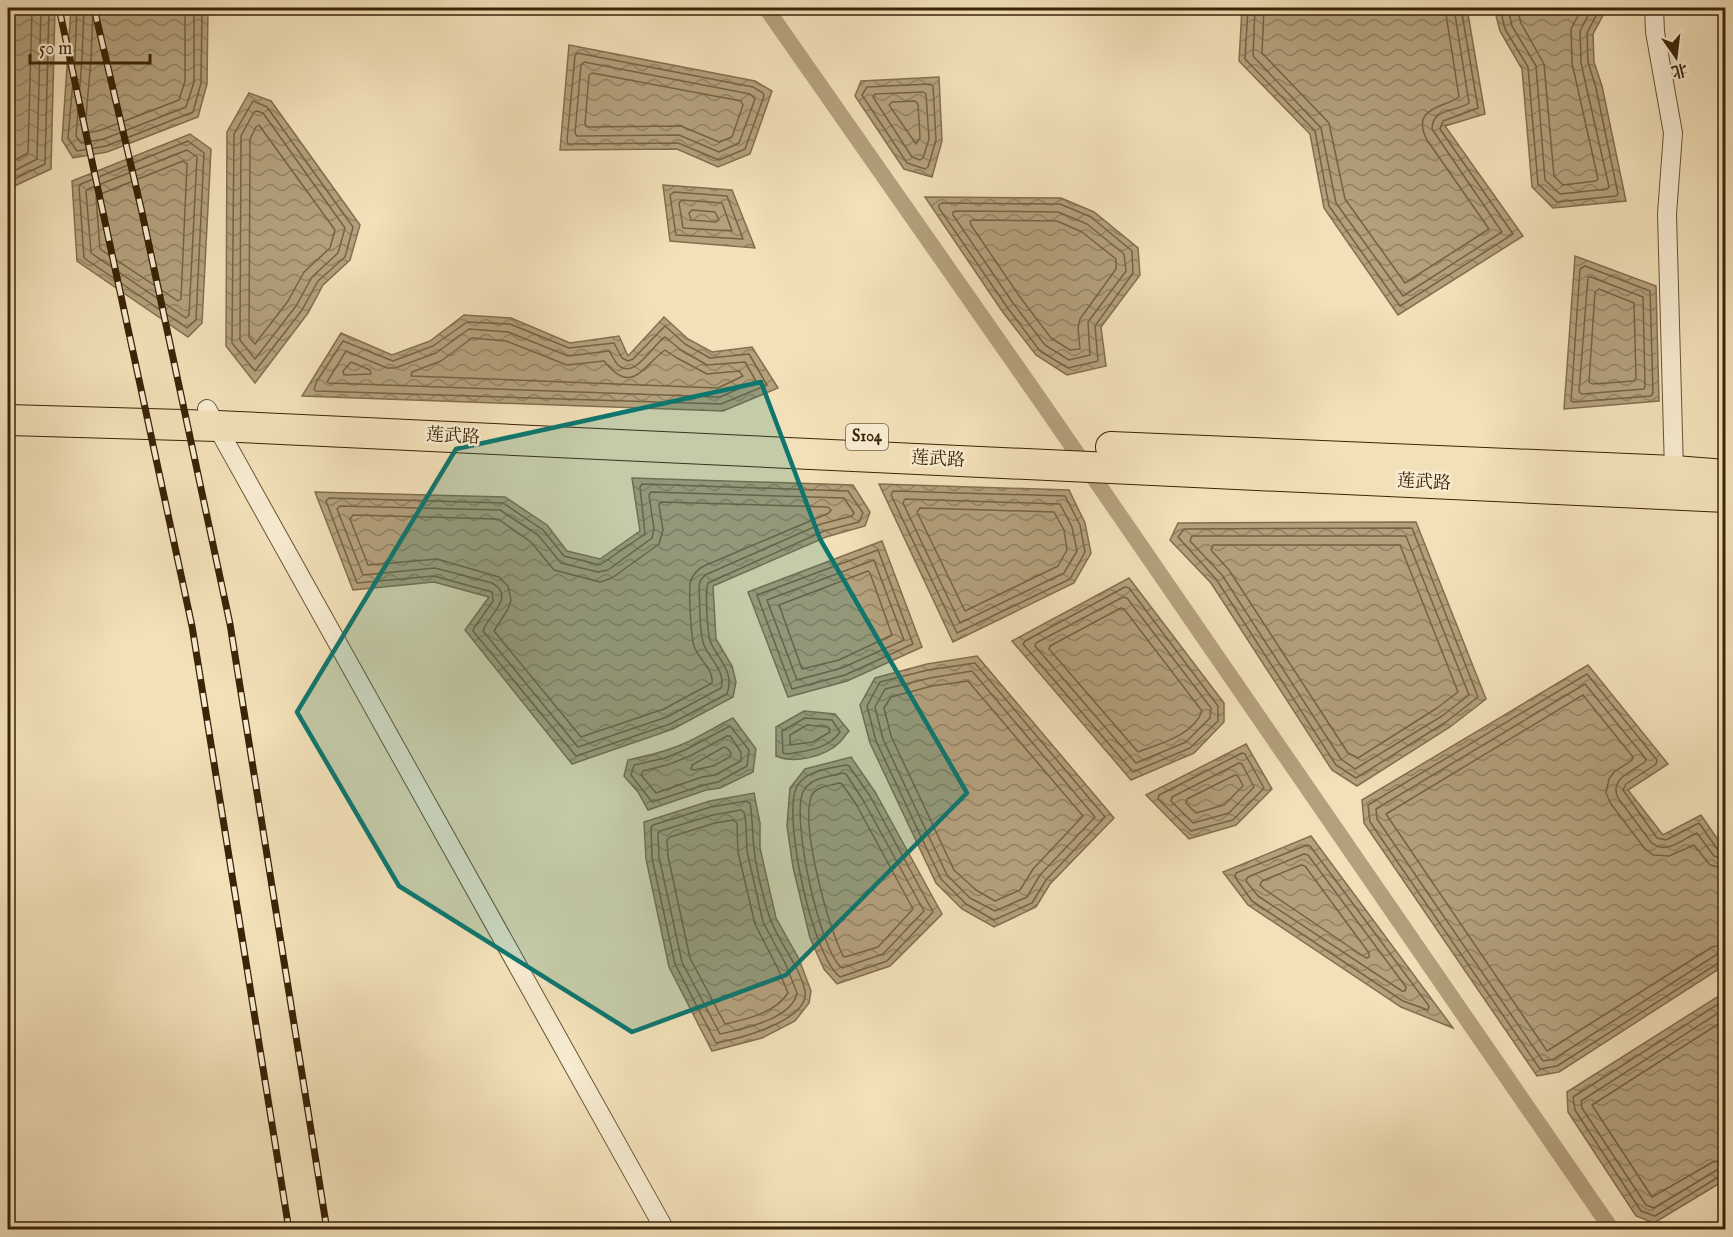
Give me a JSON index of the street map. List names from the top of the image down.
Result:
{
  "streets": {
    "main road": ["莲武路", "S104"]
  },
  "scale_bar": "50 m",
  "north": "bottom"
}
